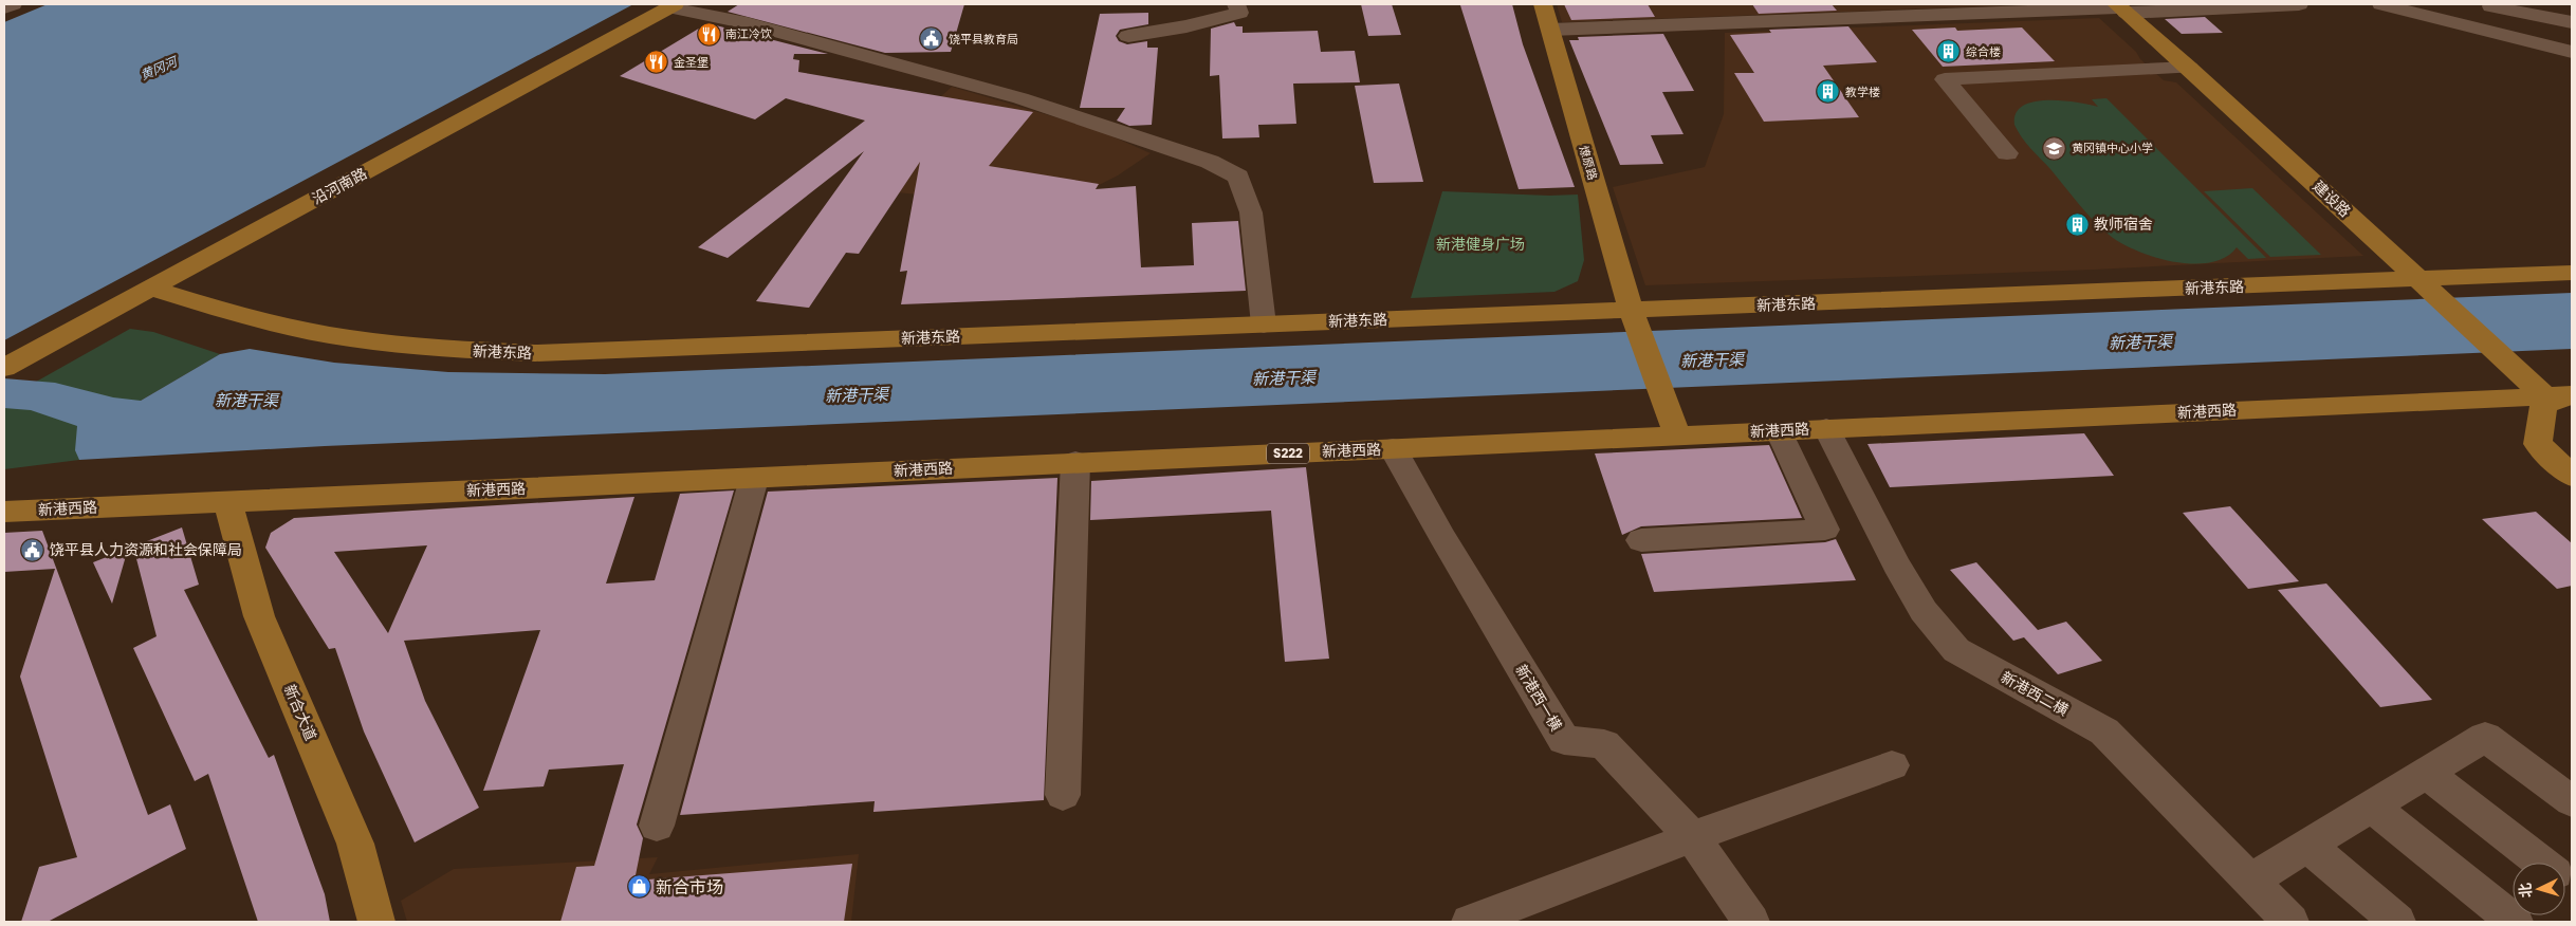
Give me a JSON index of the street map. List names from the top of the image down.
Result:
{
  "streets": {
    "main road": [
      "燎原路",
      "沿河南路",
      "建设路",
      "新港东路",
      "新港西路",
      "S222",
      "新合大道"
    ],
    "street": ["新港西二横", "新港西一横"]
  },
  "crossings": [
    ["燎原路", "新港东路"],
    ["燎原路", "新港西路"],
    ["沿河南路", "新港东路"],
    ["建设路", "新港东路"],
    ["建设路", "新港西路"],
    ["新港西路", "新港西二横"],
    ["新港西路", "新港西一横"],
    ["新港西路", "新合大道"]
  ],
  "water": ["黄冈河", "新港干渠"],
  "parks": ["新港健身广场"],
  "places": {
    "restaurant": ["南江冷饮", "金圣堡"],
    "public building": ["饶平县教育局", "饶平县人力资源和社会保障局"],
    "building": ["综合楼", "教学楼", "教师宿舍"],
    "school or university": ["黄冈镇中心小学"],
    "shop": ["新合市场"]
  },
  "north": "left"
}
